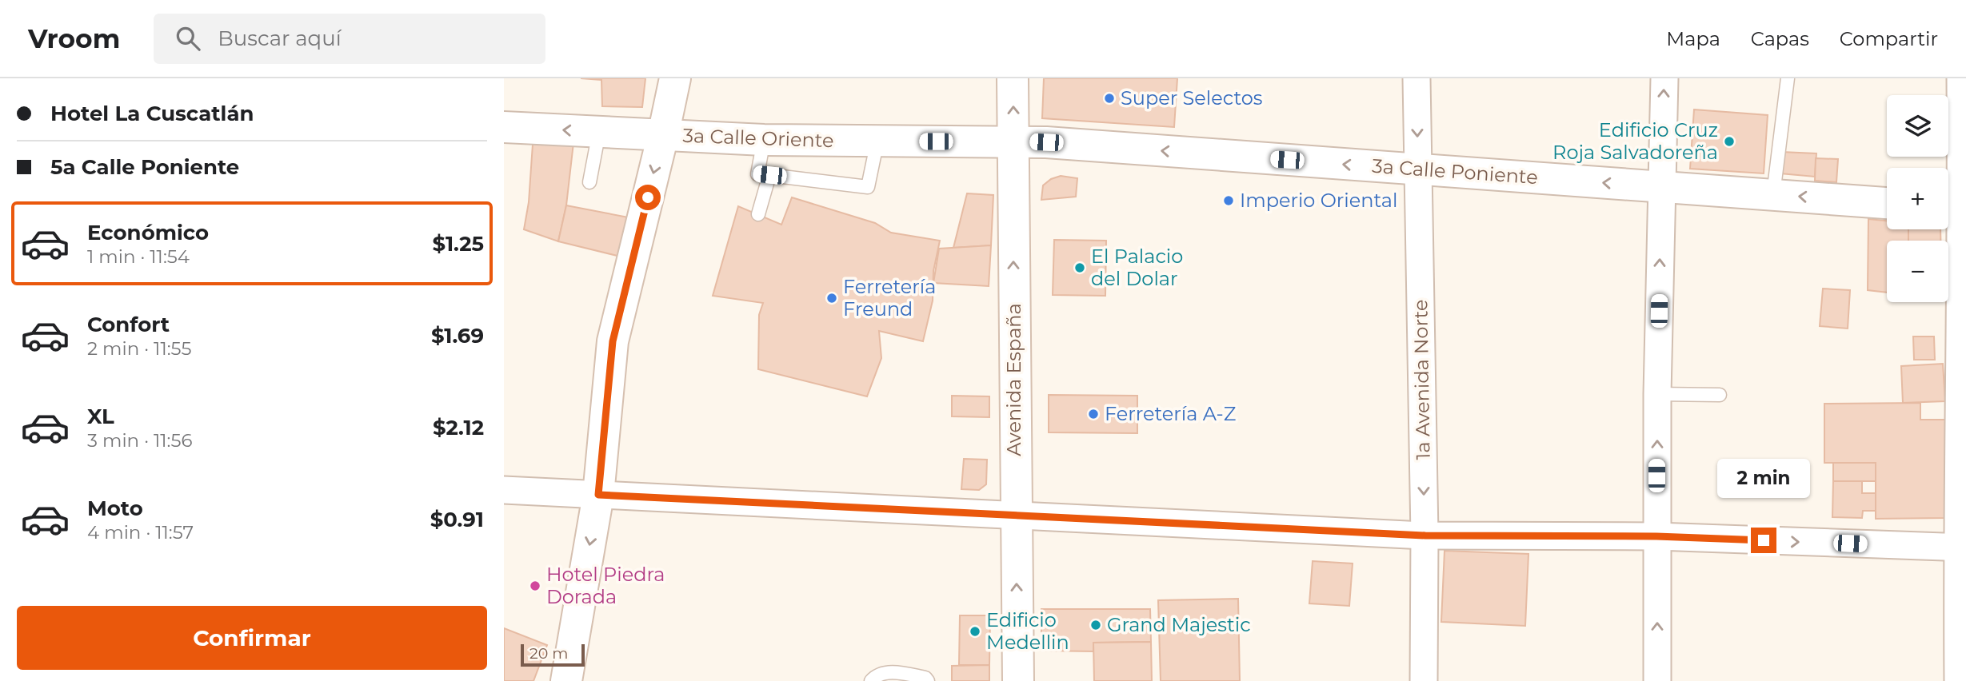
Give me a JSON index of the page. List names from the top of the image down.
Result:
{
  "streets": {
    "street": [
      "3a Calle Oriente",
      "3a Calle Poniente",
      "Avenida España",
      "1a Avenida Norte"
    ]
  },
  "crossings": [
    ["3a Calle Oriente", "3a Calle Poniente"],
    ["3a Calle Oriente", "Avenida España"],
    ["3a Calle Poniente", "Avenida España"],
    ["3a Calle Poniente", "1a Avenida Norte"]
  ],
  "one_way": ["3a Calle Poniente", "Avenida España"],
  "places": [
    "Super Selectos",
    "Edificio Cruz Roja Salvadoreña",
    "Imperio Oriental",
    "El Palacio del Dolar",
    "Ferretería Freund",
    "Ferretería A-Z",
    "Hotel Piedra Dorada",
    "Grand Majestic",
    "Edificio Medellin"
  ],
  "scale_bar": "20 m",
  "page": {
    "header": "Vroom",
    "search": "Buscar aquí",
    "nav": ["Mapa", "Capas", "Compartir"],
    "banner": ["Hotel La Cuscatlán", "5a Calle Poniente"],
    "map_buttons": ["+", "−"],
    "list": [
      {
        "name": "Económico",
        "note": "1 min · 11:54",
        "value": "$1.25"
      },
      {
        "name": "Confort",
        "note": "2 min · 11:55",
        "value": "$1.69"
      },
      {
        "name": "XL",
        "note": "3 min · 11:56",
        "value": "$2.12"
      },
      {
        "name": "Moto",
        "note": "4 min · 11:57",
        "value": "$0.91"
      }
    ],
    "bubble": "2 min",
    "buttons": "Confirmar",
    "scale": "20 m"
  }
}
